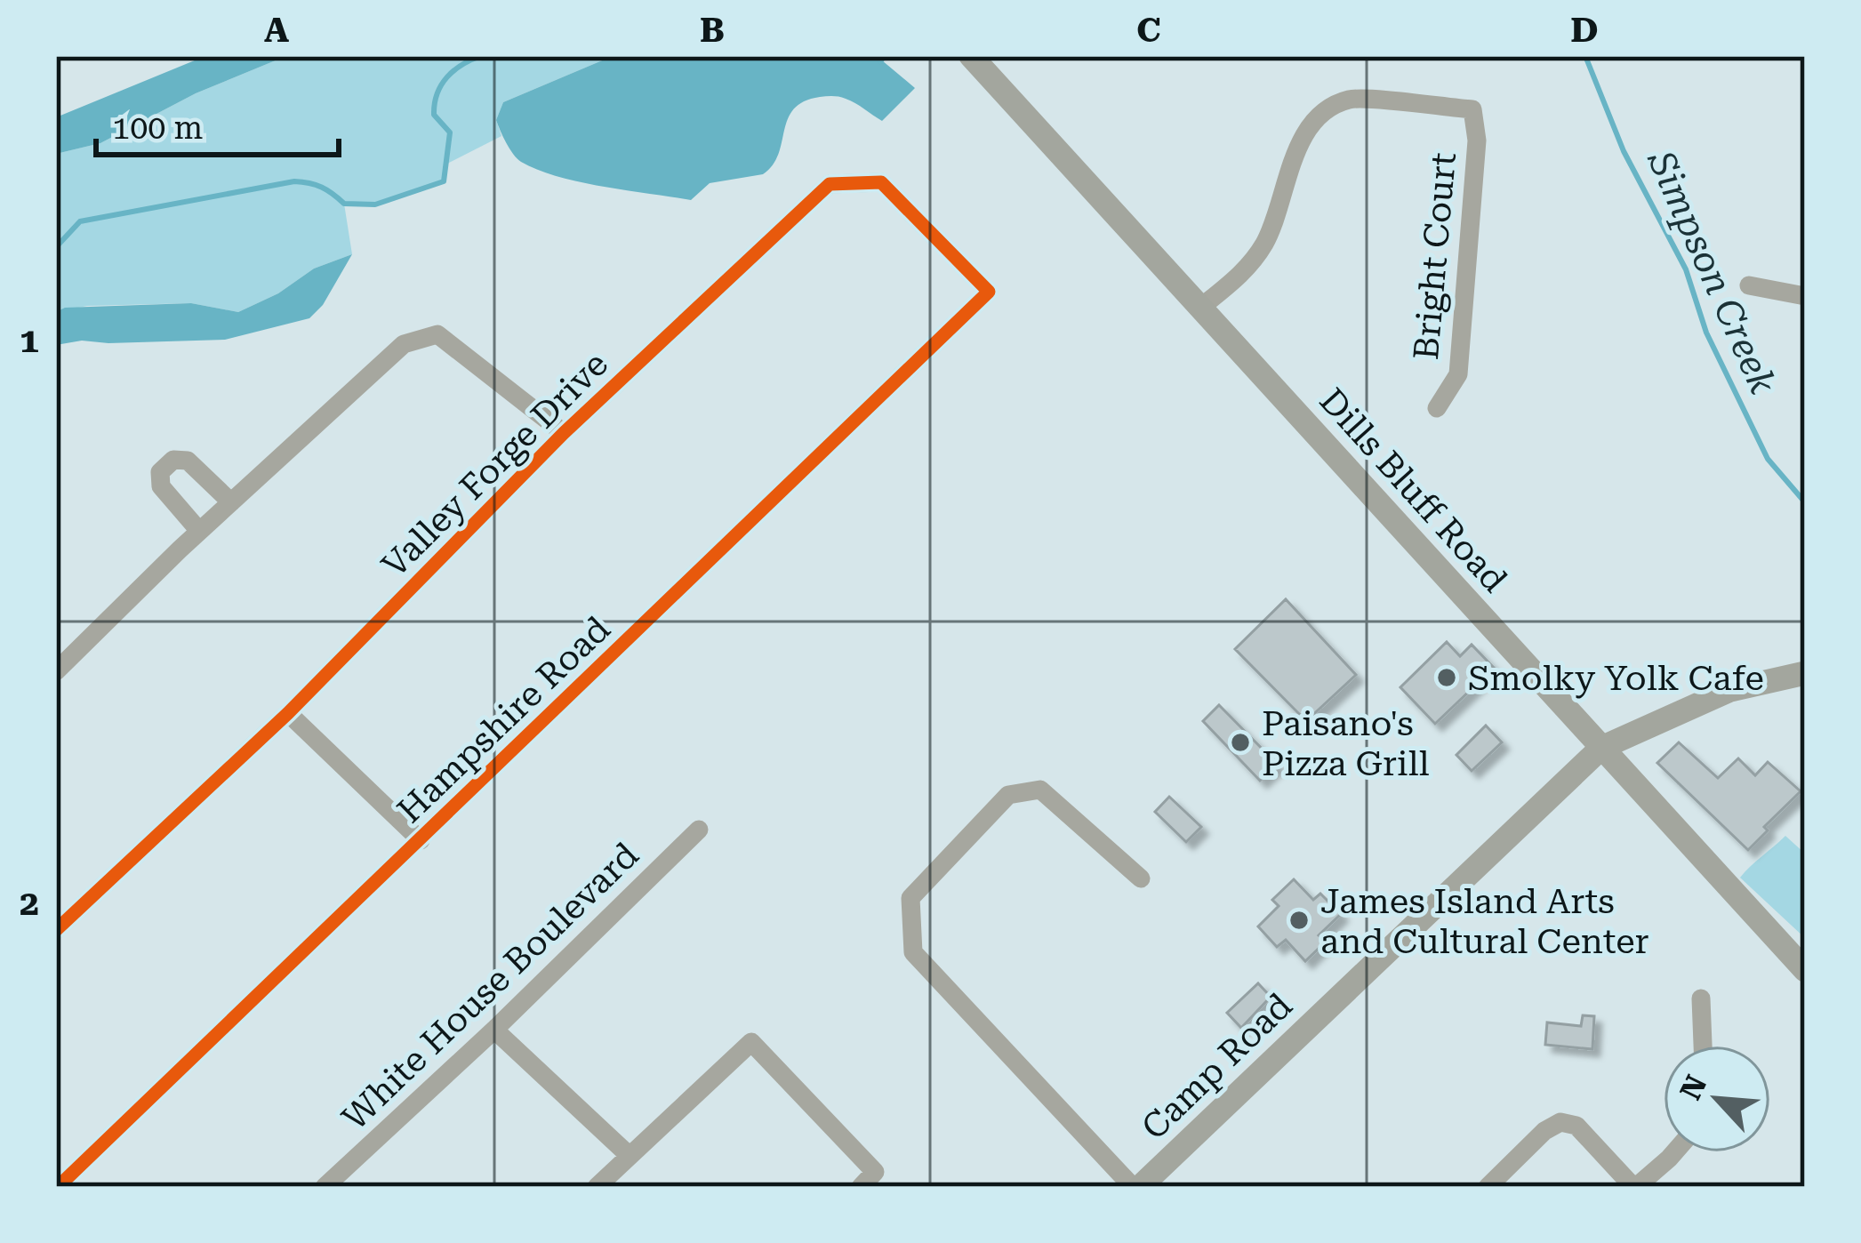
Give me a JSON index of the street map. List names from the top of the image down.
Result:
{
  "streets": {
    "street": [
      "Bright Court",
      "Valley Forge Drive",
      "Dills Bluff Road",
      "Hampshire Road",
      "White House Boulevard",
      "Camp Road"
    ]
  },
  "crossings": [
    ["Bright Court", "Dills Bluff Road"],
    ["Valley Forge Drive", "Hampshire Road"],
    ["Dills Bluff Road", "Camp Road"]
  ],
  "water": ["Simpson Creek"],
  "places": ["Smolky Yolk Cafe", "Paisano's Pizza Grill", "James Island Arts and Cultural Center"],
  "scale_bar": "100 m",
  "north": "top left",
  "grid": {
    "columns": [
      "A",
      "B",
      "C",
      "D"
    ],
    "rows": ["1", "2"]
  }
}
